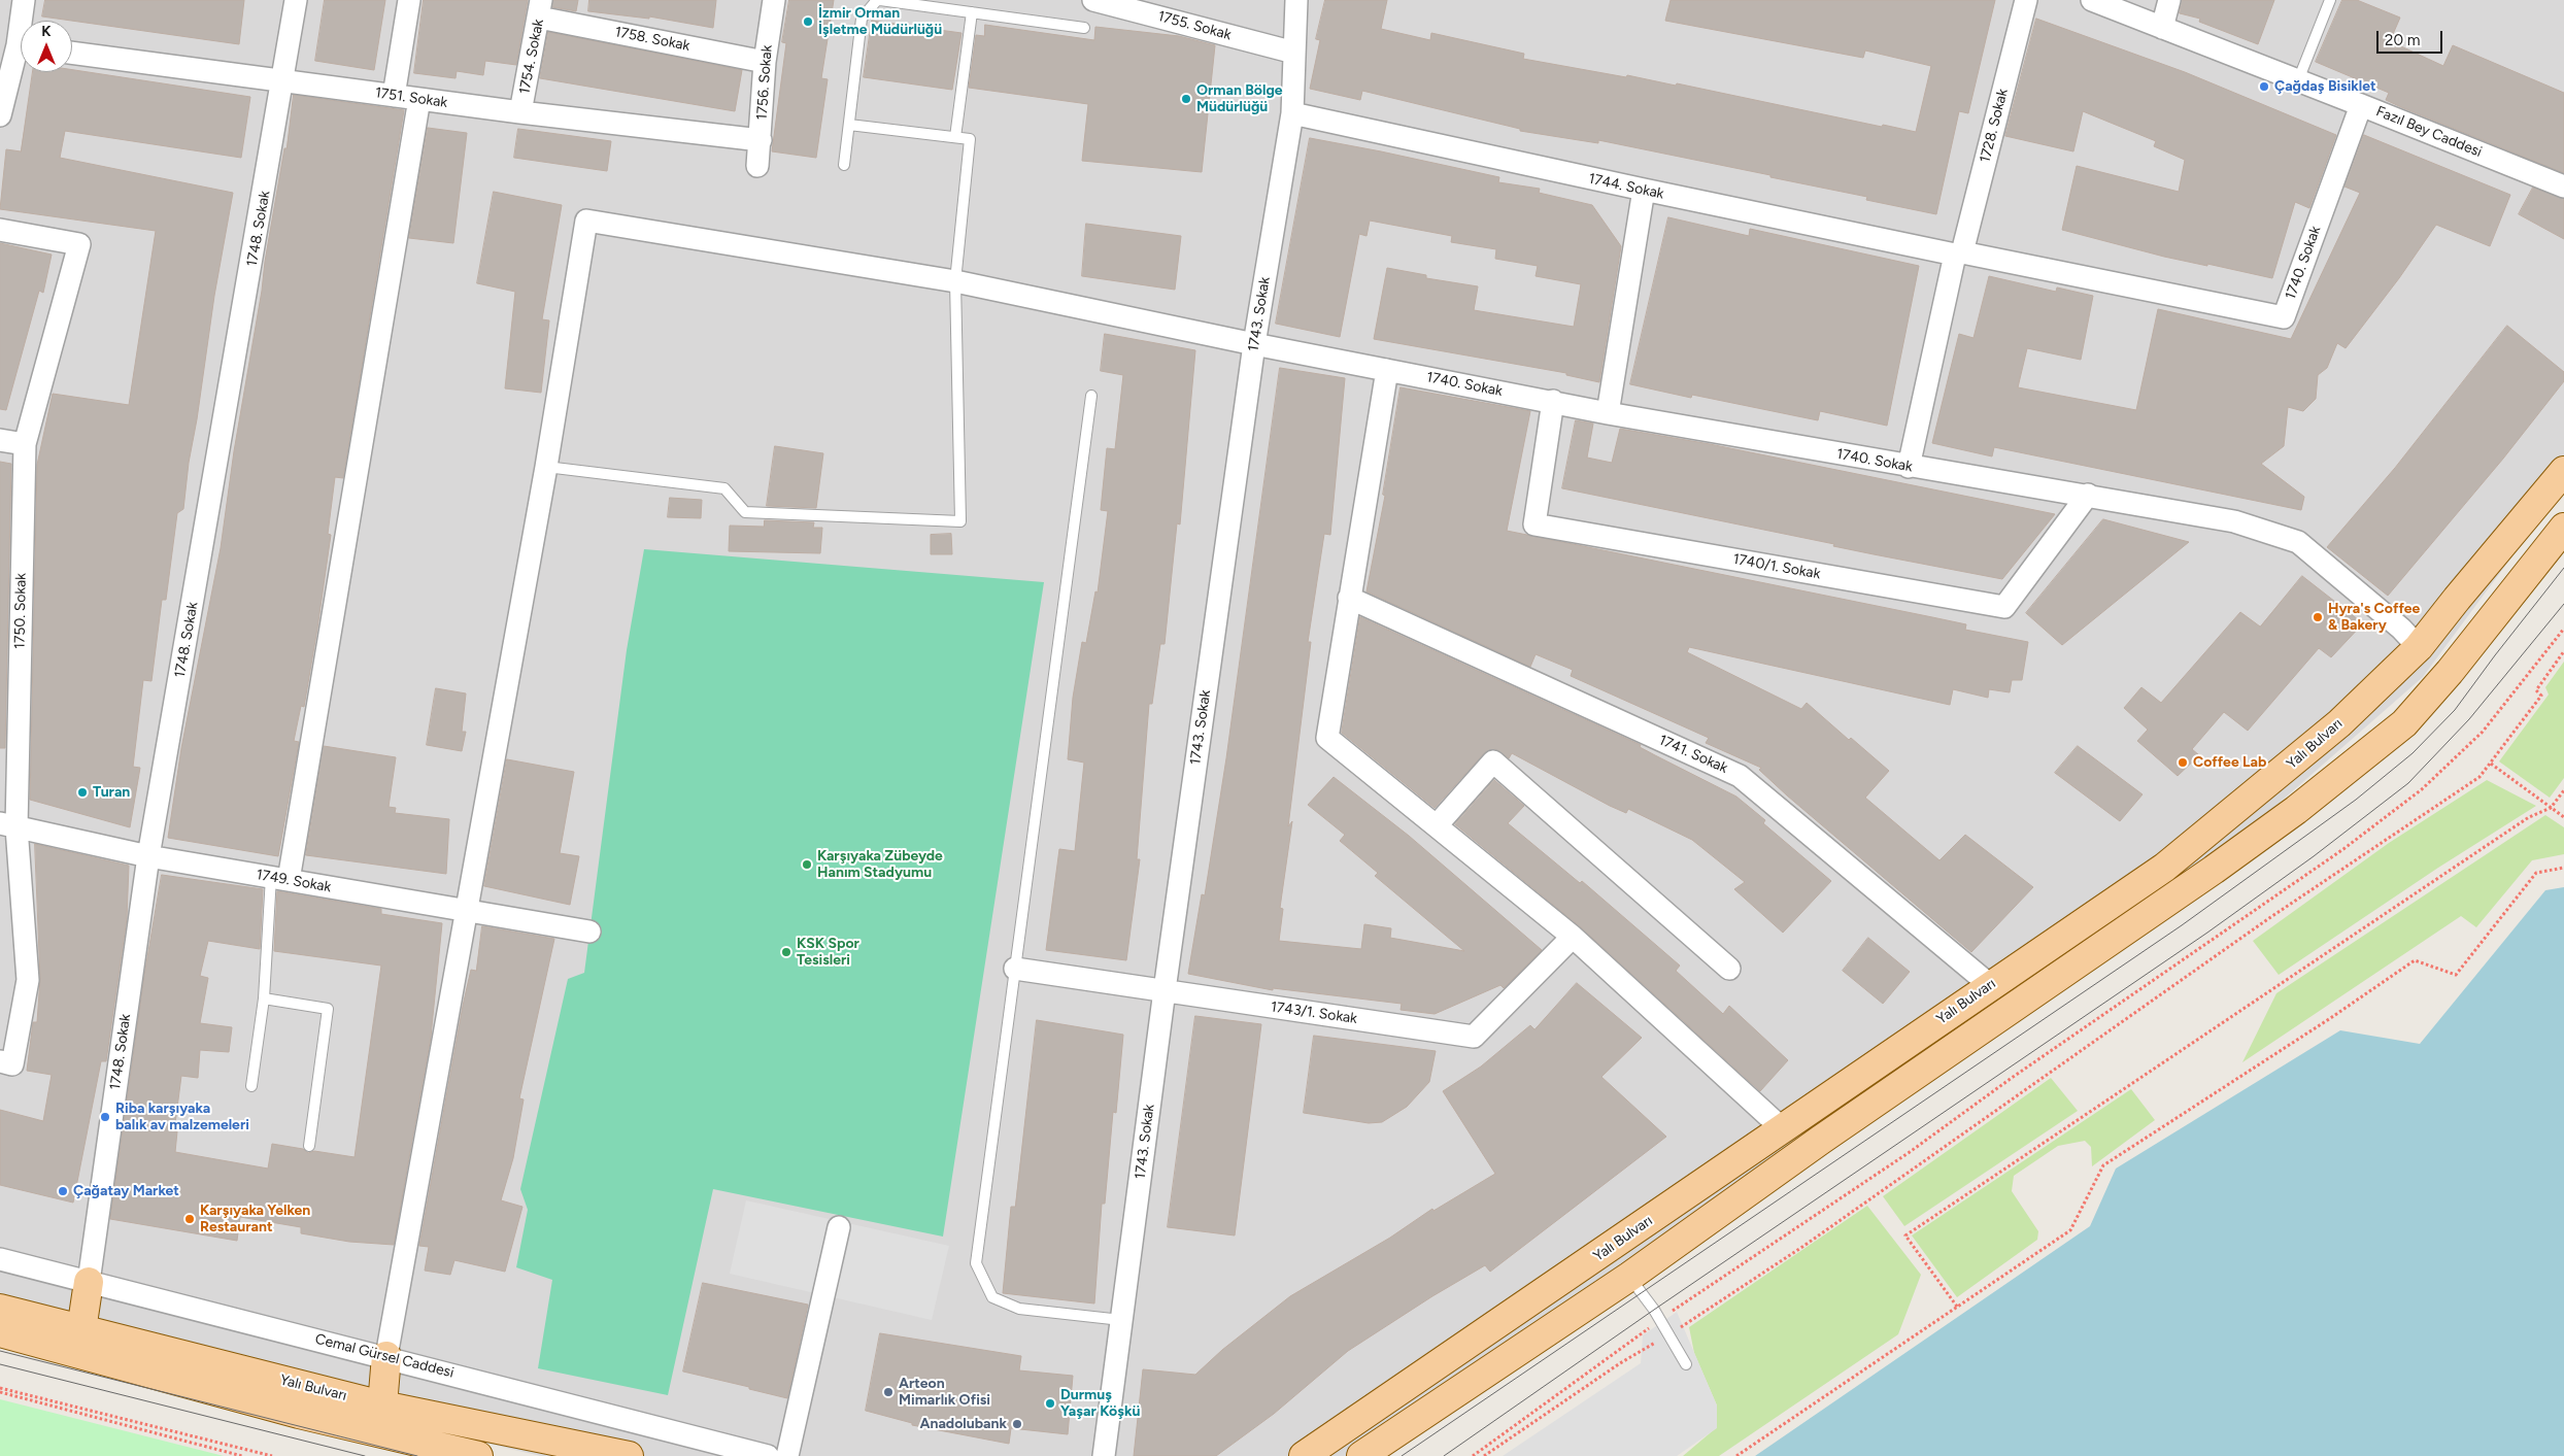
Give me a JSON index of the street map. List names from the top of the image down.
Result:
{
  "streets": {
    "main road": ["1740. Sokak", "Yalı Bulvarı"],
    "street": [
      "1755. Sokak",
      "1758. Sokak",
      "1754. Sokak",
      "1756. Sokak",
      "1751. Sokak",
      "1728. Sokak",
      "Fazıl Bey Caddesi",
      "1744. Sokak",
      "1748. Sokak",
      "1743. Sokak",
      "1740/1. Sokak",
      "1750. Sokak",
      "1741. Sokak",
      "1749. Sokak",
      "1743/1. Sokak",
      "Cemal Gürsel Caddesi"
    ]
  },
  "crossings": [
    ["1755. Sokak", "1743. Sokak"],
    ["1758. Sokak", "1754. Sokak"],
    ["1758. Sokak", "1756. Sokak"],
    ["1754. Sokak", "1751. Sokak"],
    ["1756. Sokak", "1751. Sokak"],
    ["1751. Sokak", "1748. Sokak"],
    ["1728. Sokak", "1744. Sokak"],
    ["1728. Sokak", "1740. Sokak"],
    ["Fazıl Bey Caddesi", "1740. Sokak"],
    ["1744. Sokak", "1740. Sokak"],
    ["1744. Sokak", "1743. Sokak"],
    ["1748. Sokak", "1749. Sokak"],
    ["1748. Sokak", "Cemal Gürsel Caddesi"],
    ["1740. Sokak", "1743. Sokak"],
    ["1740. Sokak", "1740/1. Sokak"],
    ["1740. Sokak", "Yalı Bulvarı"],
    ["1743. Sokak", "1743/1. Sokak"],
    ["1750. Sokak", "1749. Sokak"],
    ["Yalı Bulvarı", "1741. Sokak"]
  ],
  "places": [
    "İzmir Orman İşletme Müdürlüğü",
    "Çağdaş Bisiklet",
    "Orman Bölge Müdürlüğü",
    "Hyra's Coffee & Bakery",
    "Coffee Lab",
    "Turan",
    "Karşıyaka Zübeyde Hanım Stadyumu",
    "KSK Spor Tesisleri",
    "Riba karşıyaka balık av malzemeleri",
    "Çağatay Market",
    "Karşıyaka Yelken Restaurant",
    "Arteon Mimarlık Ofisi",
    "Durmuş Yaşar Köşkü",
    "Anadolubank"
  ],
  "scale_bar": "20 m",
  "north": "top"
}
